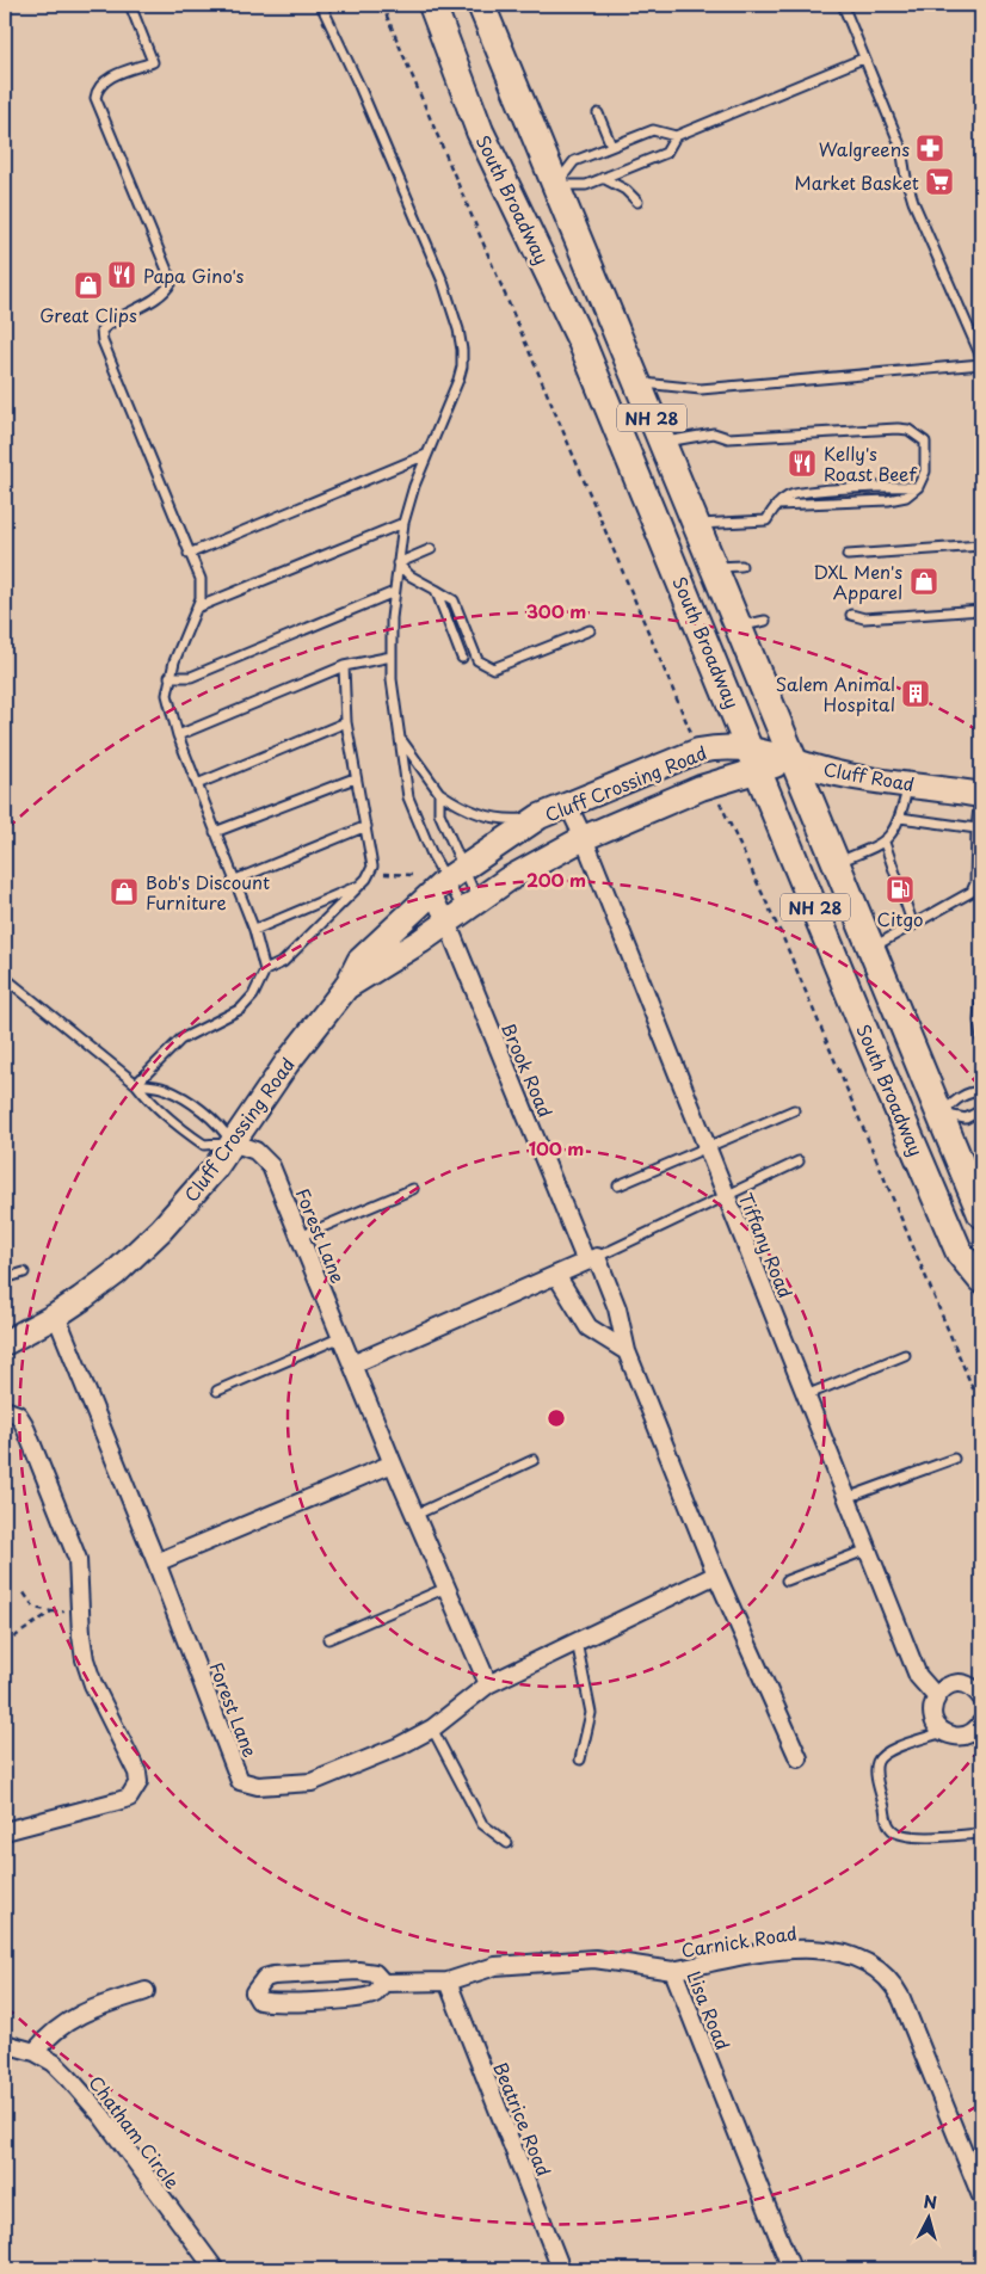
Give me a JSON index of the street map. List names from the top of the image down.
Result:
{
  "streets": {
    "main road": ["South Broadway", "NH 28"],
    "street": [
      "Cluff Road",
      "Cluff Crossing Road",
      "Brook Road",
      "Forest Lane",
      "Tiffany Road",
      "Carnick Road",
      "Lisa Road",
      "Beatrice Road",
      "Chatham Circle"
    ]
  },
  "crossings": [
    ["South Broadway", "Cluff Road"],
    ["South Broadway", "Cluff Crossing Road"],
    ["Cluff Road", "Cluff Crossing Road"],
    ["Cluff Crossing Road", "Brook Road"],
    ["Cluff Crossing Road", "Forest Lane"],
    ["Cluff Crossing Road", "Tiffany Road"],
    ["Brook Road", "Forest Lane"],
    ["Carnick Road", "Lisa Road"],
    ["Lisa Road", "Beatrice Road"]
  ],
  "places": {
    "pharmacy": ["Walgreens"],
    "supermarket": ["Market Basket"],
    "restaurant": ["Papa Gino's", "Kelly's Roast Beef"],
    "shop": ["Great Clips", "DXL Men's Apparel", "Bob's Discount Furniture"],
    "building": ["Salem Animal Hospital"],
    "fuel station": ["Citgo"]
  },
  "north": "top",
  "rings": ["300 m", "200 m", "100 m"]
}
